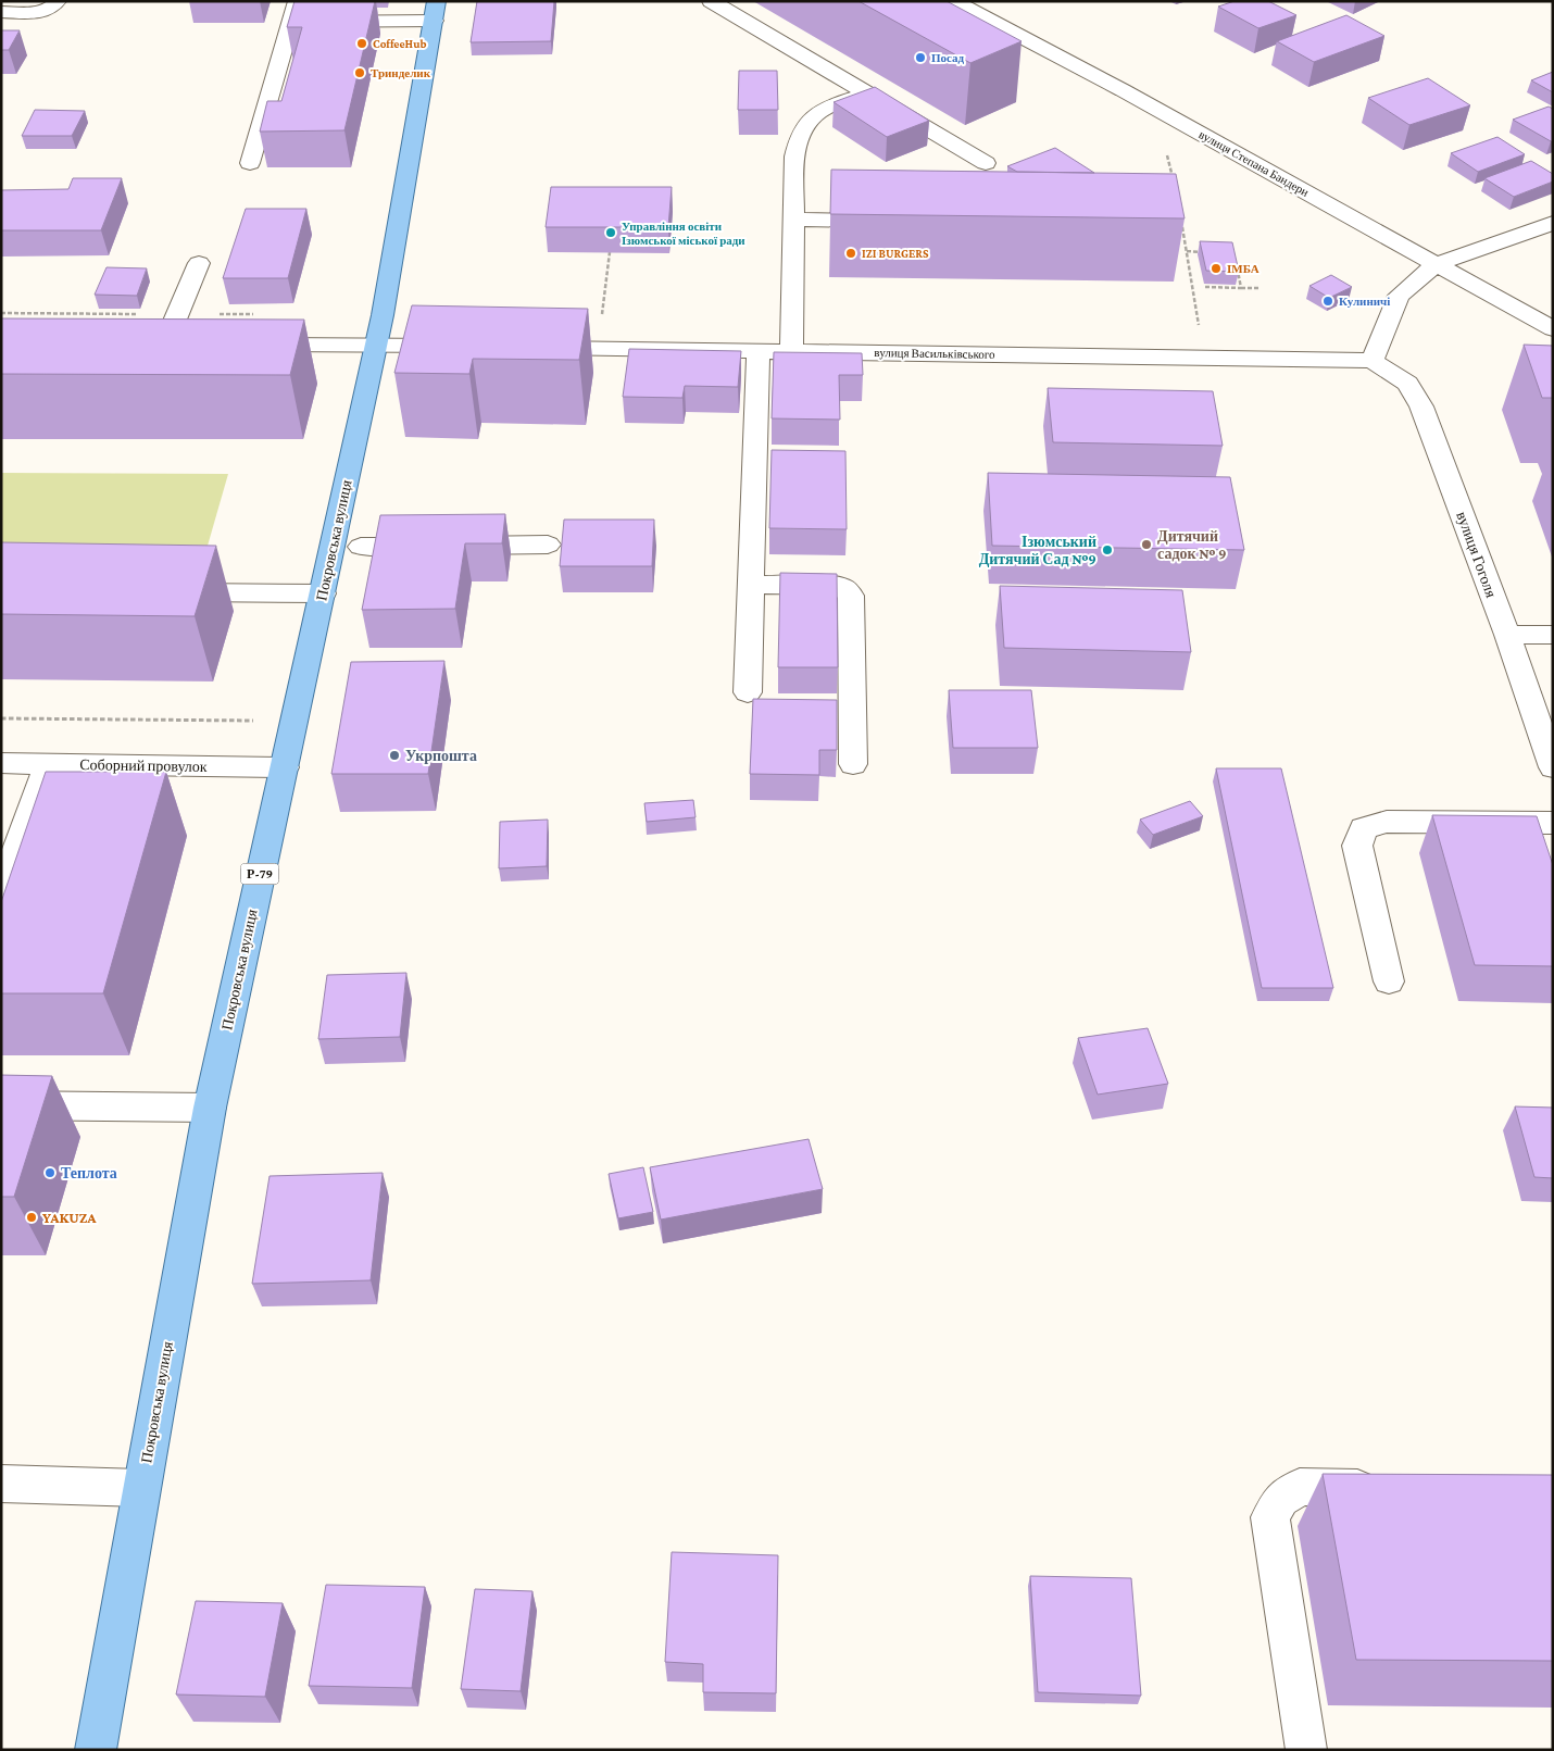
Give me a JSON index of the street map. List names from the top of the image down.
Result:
{
  "streets": {
    "main road": ["Покровська вулиця", "Р-79"],
    "street": [
      "вулиця Степана Бандери",
      "вулиця Васильківського",
      "вулиця Гоголя",
      "Соборний провулок"
    ]
  },
  "crossings": [
    ["вулиця Васильківського", "вулиця Гоголя"],
    ["Покровська вулиця", "Соборний провулок"]
  ],
  "places": [
    "CoffeeHub",
    "Посад",
    "Тринделик",
    "Управління освіти Ізюмської міської ради",
    "IZI BURGERS",
    "ІМБА",
    "Кулиничі",
    "Дитячий садок № 9",
    "Ізюмський Дитячий Сад №9",
    "Укрпошта",
    "Теплота",
    "YAKUZA"
  ]
}
